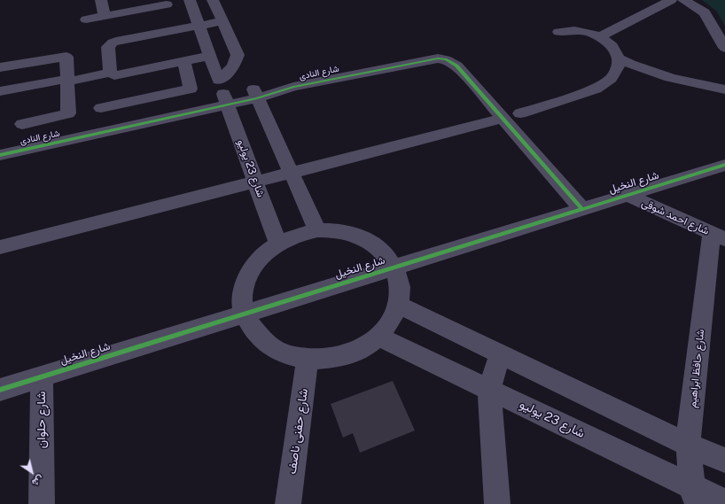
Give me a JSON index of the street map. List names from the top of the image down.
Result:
{
  "streets": {
    "street": [
      "شارع النادى",
      "شارع 23 يوليو",
      "شارع النخيل",
      "شارع احمد شوقى",
      "شارع حافظ ابراهيم",
      "شارع حلوان",
      "شارع حفنى ناصف"
    ]
  },
  "crossings": [
    ["شارع النادى", "شارع 23 يوليو"],
    ["شارع النادى", "شارع النخيل"],
    ["شارع 23 يوليو", "شارع حافظ ابراهيم"],
    ["شارع النخيل", "شارع احمد شوقى"],
    ["شارع النخيل", "شارع حلوان"],
    ["شارع احمد شوقى", "شارع حافظ ابراهيم"]
  ],
  "north": "bottom right"
}
